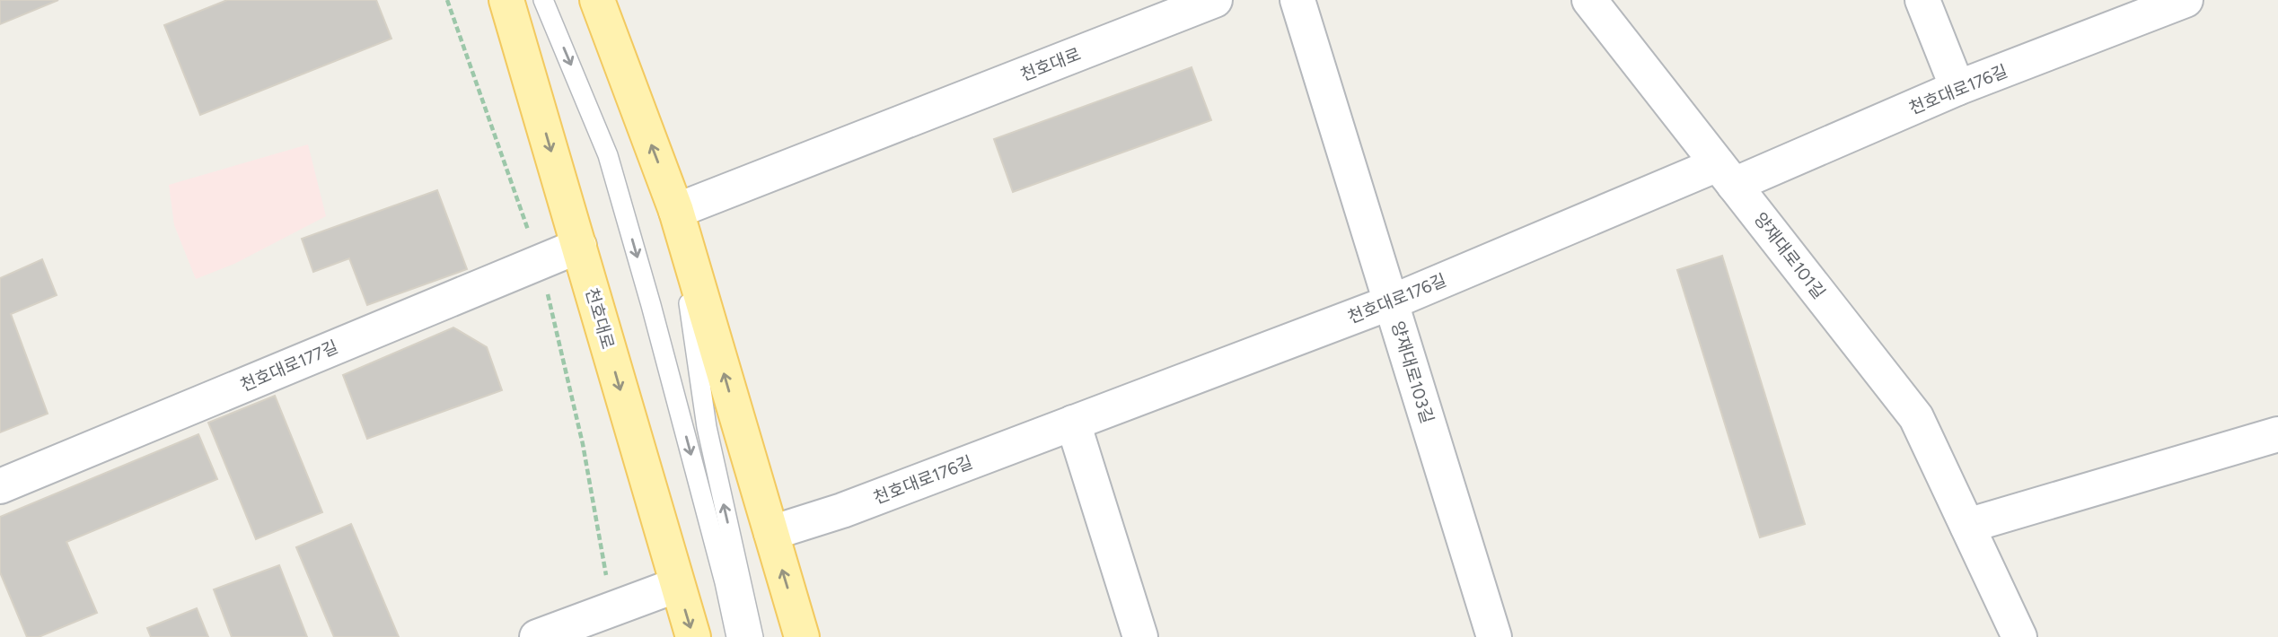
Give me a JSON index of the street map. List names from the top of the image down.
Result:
{
  "streets": {
    "main road": ["천호대로"],
    "street": [
      "천호대로176길",
      "양재대로101길",
      "천호대로177길",
      "양재대로103길"
    ]
  },
  "crossings": [
    ["천호대로", "천호대로177길"],
    ["천호대로176길", "양재대로101길"],
    ["천호대로176길", "양재대로103길"]
  ]
}
